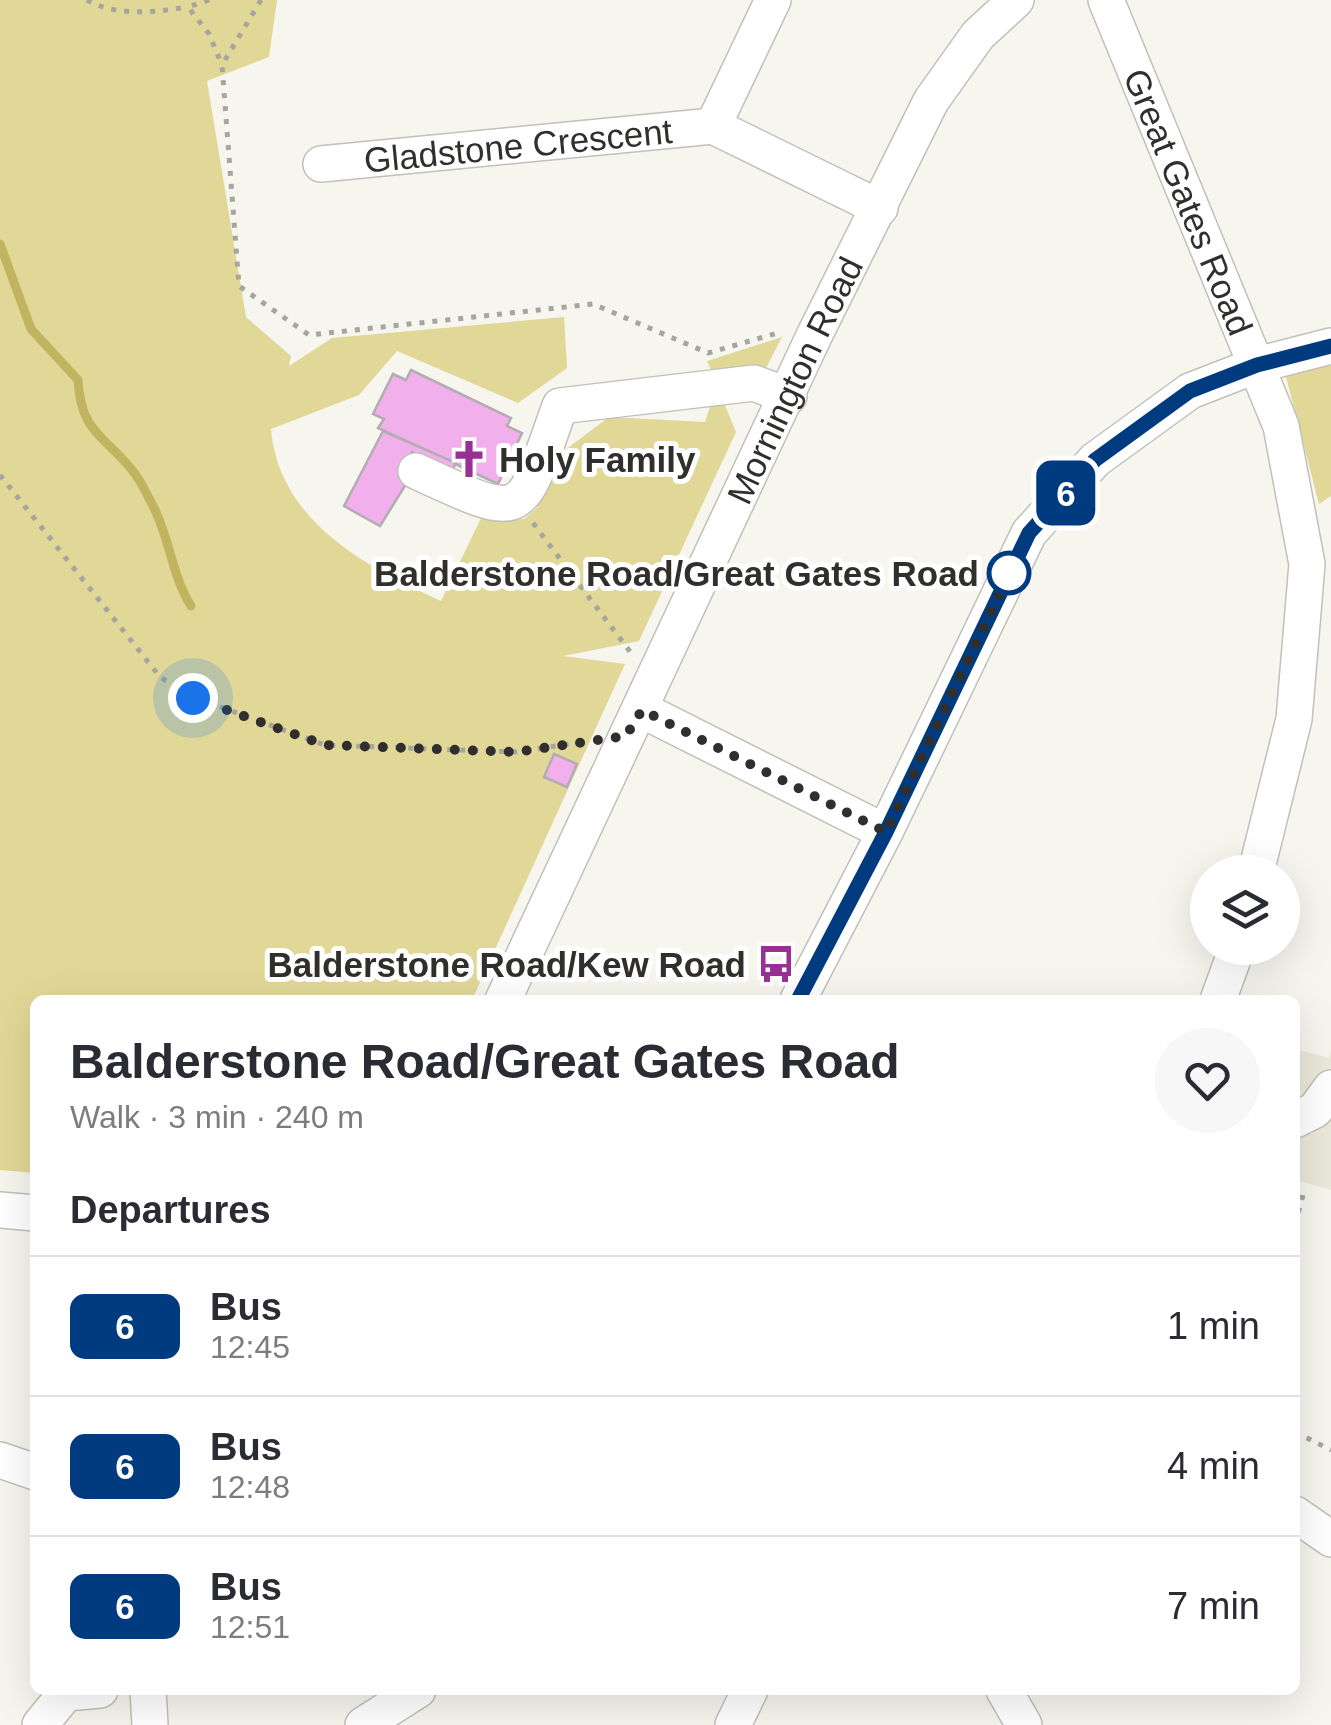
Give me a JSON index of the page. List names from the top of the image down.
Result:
{
  "streets": {
    "street": ["Gladstone Crescent", "Great Gates Road", "Mornington Road"]
  },
  "crossings": [
    ["Gladstone Crescent", "Mornington Road"]
  ],
  "places": {
    "church": ["Holy Family"],
    "other": ["Balderstone Road/Great Gates Road"],
    "bus stop": ["Balderstone Road/Kew Road"]
  },
  "lines": ["bus line 6"],
  "page": {
    "on_map": "6",
    "heading": [
      ["Balderstone Road/Great Gates Road", "Walk · 3 min · 240 m"],
      "Departures"
    ],
    "list": [
      {
        "mark": "6",
        "name": "Bus",
        "note": "12:45",
        "value": "1 min"
      },
      {
        "mark": "6",
        "name": "Bus",
        "note": "12:48",
        "value": "4 min"
      },
      {
        "mark": "6",
        "name": "Bus",
        "note": "12:51",
        "value": "7 min"
      }
    ]
  }
}
